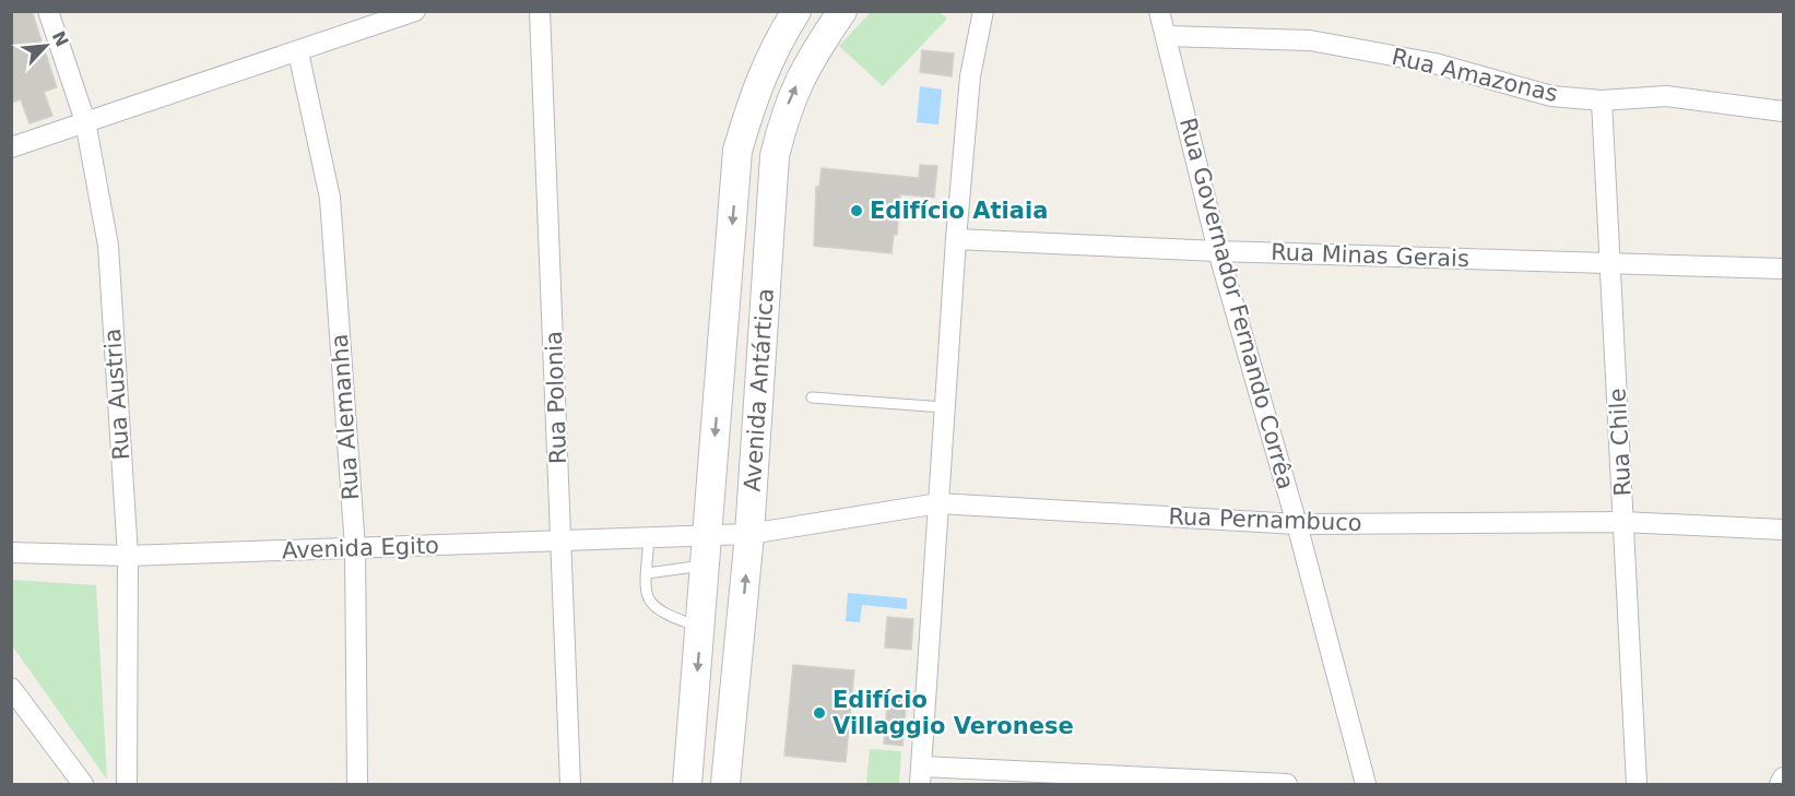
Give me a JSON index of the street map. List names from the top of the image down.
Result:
{
  "streets": {
    "main road": ["Avenida Antártica"],
    "street": [
      "Rua Amazonas",
      "Rua Minas Gerais",
      "Rua Governador Fernando Corrêa",
      "Rua Austria",
      "Rua Polonia",
      "Rua Alemanha",
      "Rua Chile",
      "Rua Pernambuco",
      "Avenida Egito"
    ]
  },
  "crossings": [
    ["Rua Amazonas", "Rua Governador Fernando Corrêa"],
    ["Rua Amazonas", "Rua Chile"],
    ["Rua Minas Gerais", "Rua Governador Fernando Corrêa"],
    ["Rua Minas Gerais", "Rua Chile"],
    ["Rua Governador Fernando Corrêa", "Rua Pernambuco"],
    ["Avenida Antártica", "Rua Pernambuco"],
    ["Avenida Antártica", "Avenida Egito"],
    ["Rua Austria", "Avenida Egito"],
    ["Rua Polonia", "Avenida Egito"],
    ["Rua Alemanha", "Avenida Egito"],
    ["Rua Chile", "Rua Pernambuco"],
    ["Rua Pernambuco", "Avenida Egito"]
  ],
  "places": ["Edifício Atiaia", "Edifício Villaggio Veronese"],
  "north": "top right"
}
